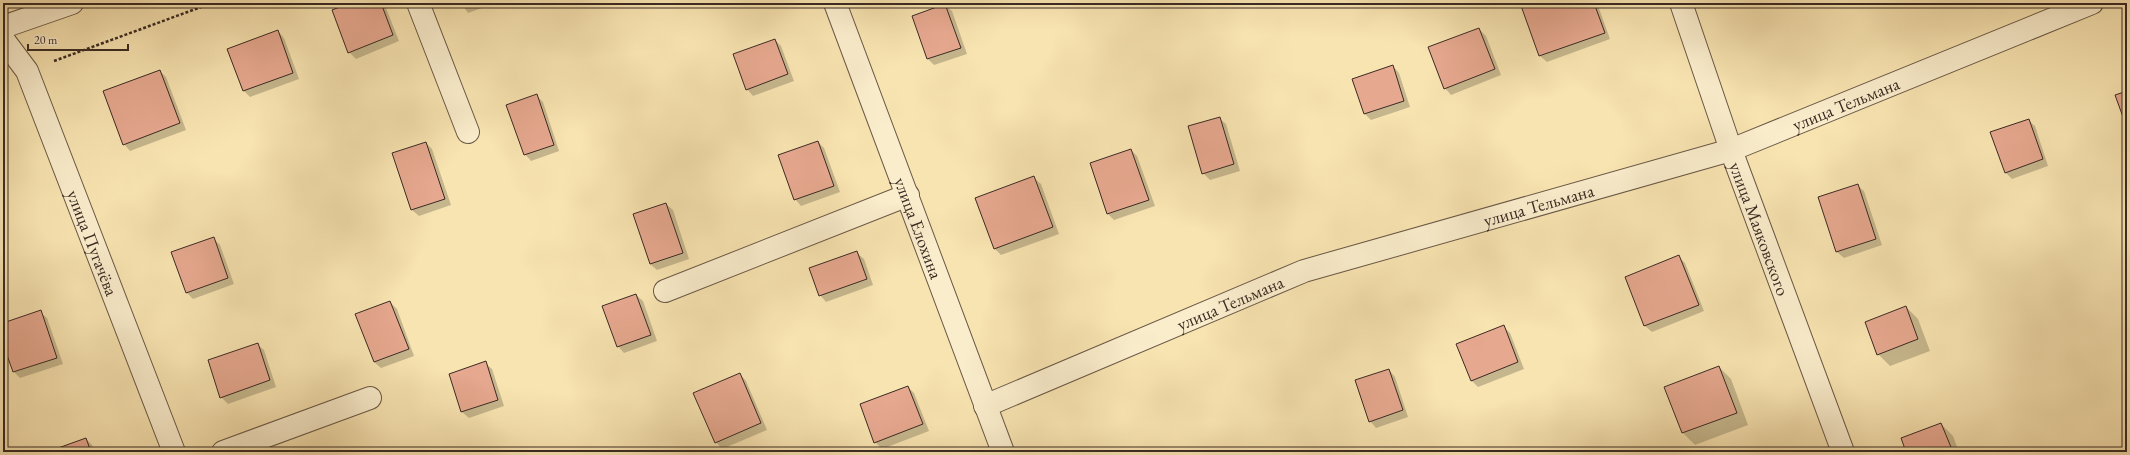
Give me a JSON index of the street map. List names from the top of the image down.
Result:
{
  "streets": {
    "street": [
      "улица Тельмана",
      "улица Елохина",
      "улица Маяковского",
      "улица Пугачёва"
    ]
  },
  "crossings": [
    ["улица Тельмана", "улица Елохина"],
    ["улица Тельмана", "улица Маяковского"]
  ],
  "scale_bar": "20 m"
}
